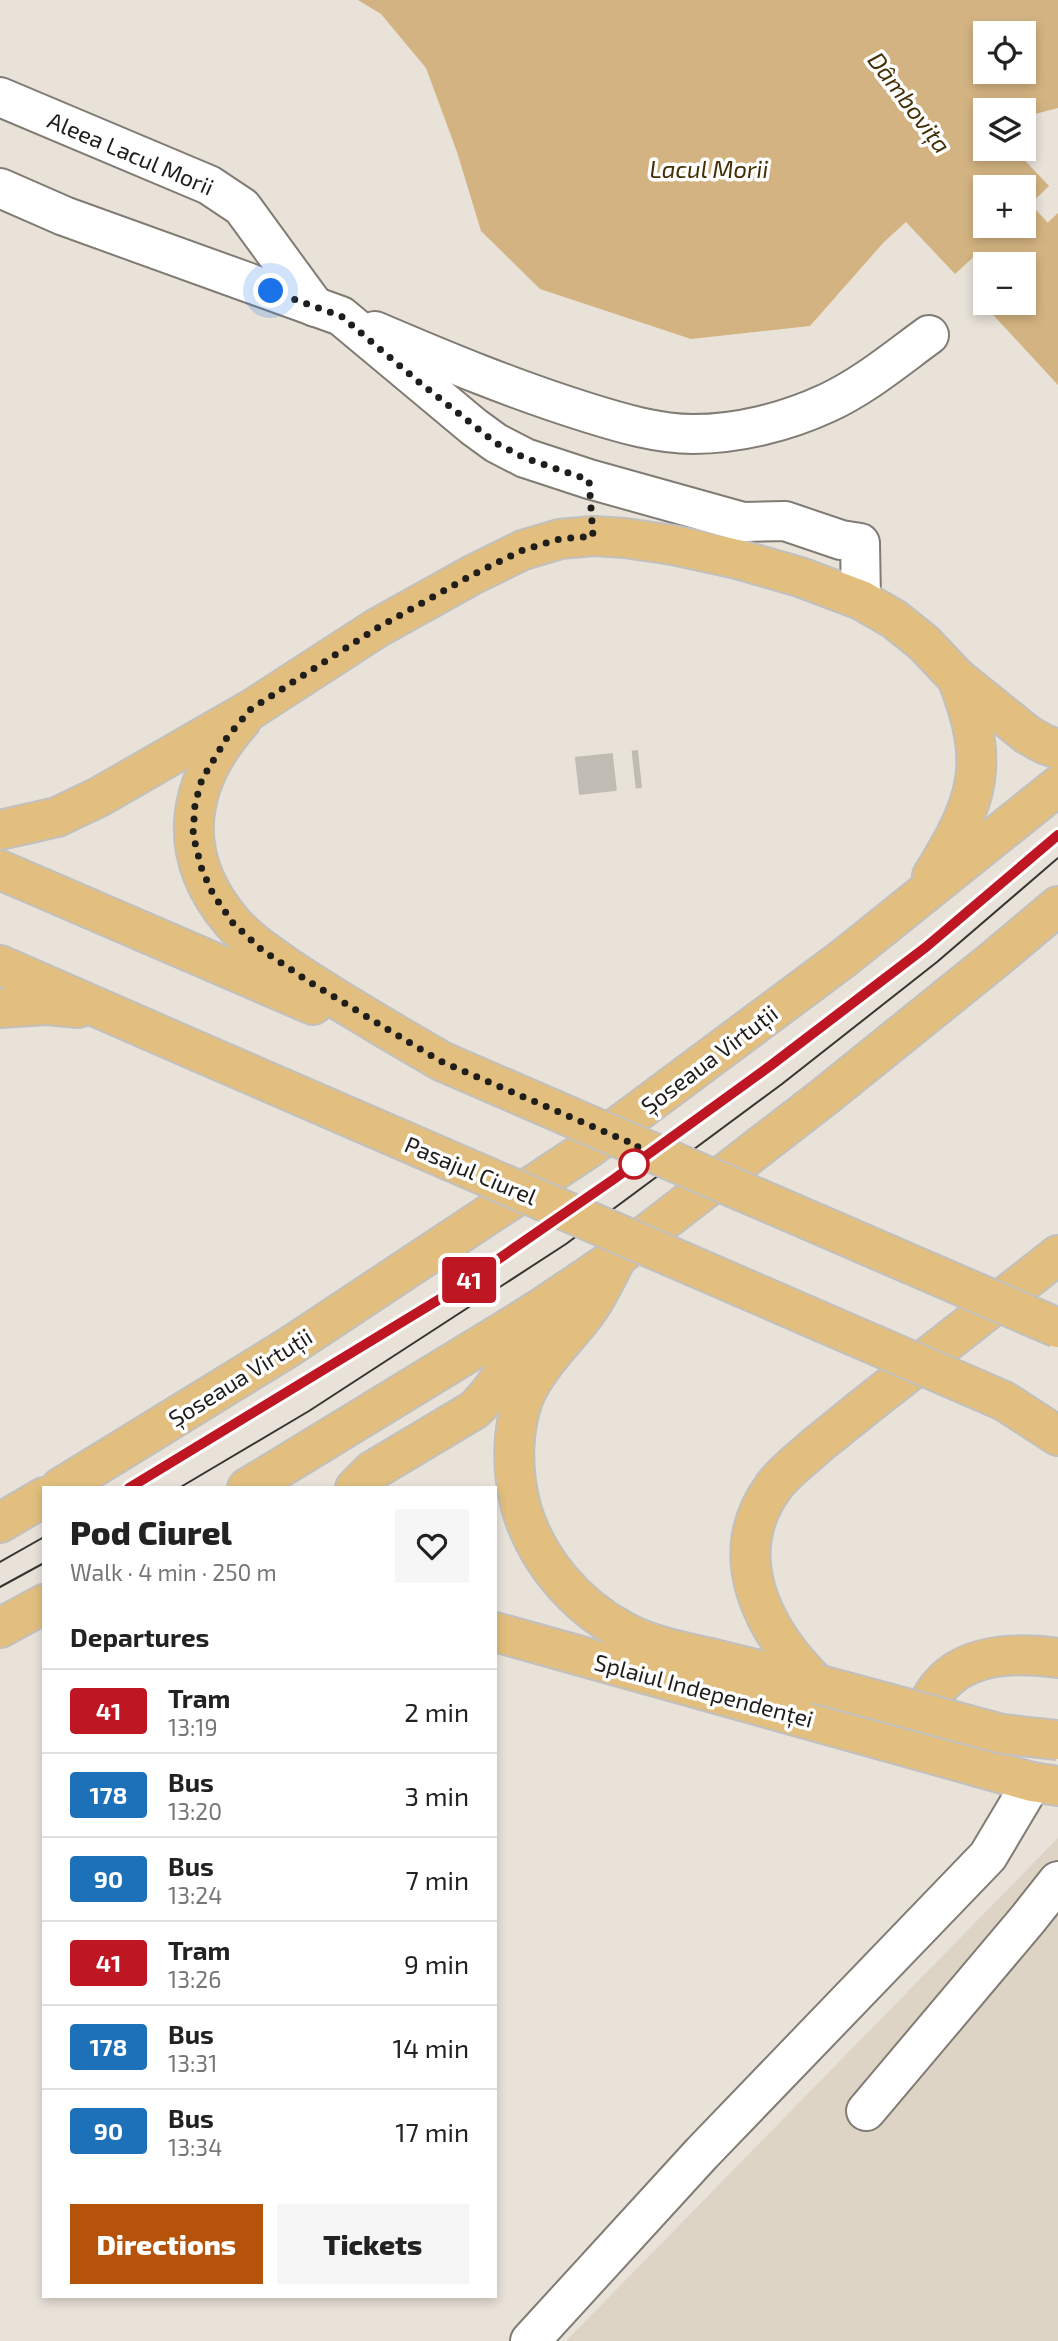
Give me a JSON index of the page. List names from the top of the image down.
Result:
{
  "streets": {
    "main road": ["Șoseaua Virtuții", "Pasajul Ciurel", "Splaiul Independenței"],
    "lane": ["Aleea Lacul Morii"]
  },
  "water": ["Dâmbovița", "Lacul Morii"],
  "lines": ["tram line 41"],
  "page": {
    "on_map": "41",
    "map_buttons": ["+", "−"],
    "heading": [
      ["Pod Ciurel", "Walk · 4 min · 250 m"],
      "Departures"
    ],
    "list": [
      {
        "mark": "41",
        "name": "Tram",
        "note": "13:19",
        "value": "2 min"
      },
      {
        "mark": "178",
        "name": "Bus",
        "note": "13:20",
        "value": "3 min"
      },
      {
        "mark": "90",
        "name": "Bus",
        "note": "13:24",
        "value": "7 min"
      },
      {
        "mark": "41",
        "name": "Tram",
        "note": "13:26",
        "value": "9 min"
      },
      {
        "mark": "178",
        "name": "Bus",
        "note": "13:31",
        "value": "14 min"
      },
      {
        "mark": "90",
        "name": "Bus",
        "note": "13:34",
        "value": "17 min"
      }
    ],
    "buttons": ["Directions", "Tickets"]
  }
}
